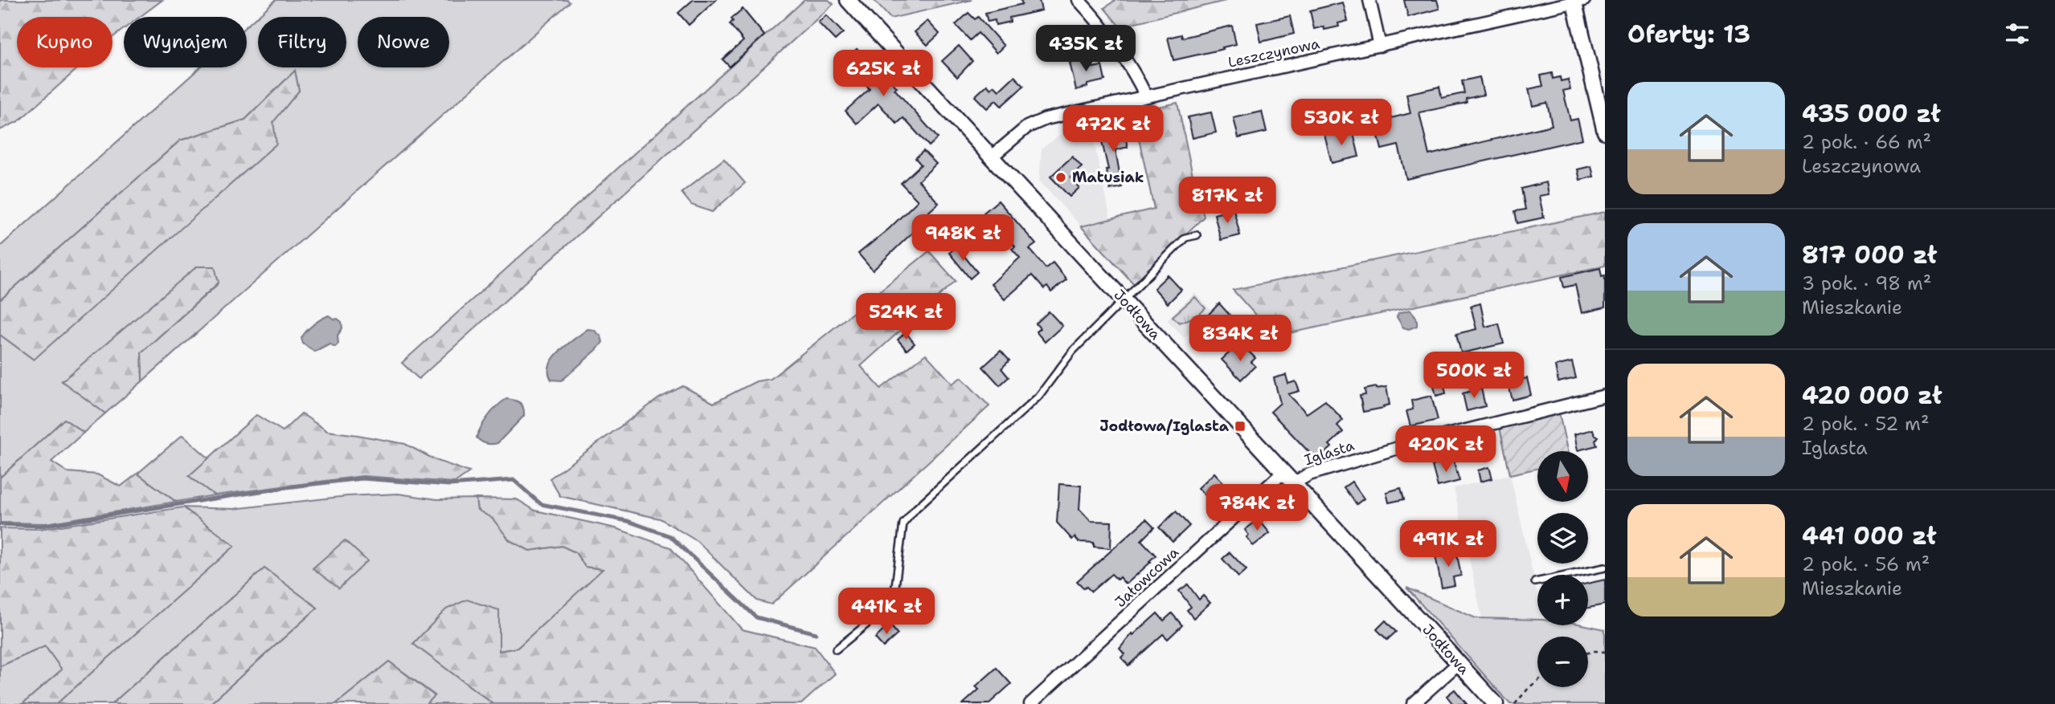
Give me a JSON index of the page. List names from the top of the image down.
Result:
{
  "streets": {
    "street": [
      "Leszczynowa",
      "Jodłowa",
      "Iglasta",
      "Jałowcowa"
    ]
  },
  "crossings": [
    ["Leszczynowa", "Jodłowa"],
    ["Jodłowa", "Iglasta"],
    ["Jodłowa", "Jałowcowa"],
    ["Iglasta", "Jałowcowa"]
  ],
  "places": {
    "other": ["Matusiak"],
    "transit": ["Jodłowa/Iglasta"]
  },
  "north": "bottom",
  "page": {
    "heading": "Oferty: 13",
    "chip": [
      "Kupno",
      "Wynajem",
      "Filtry",
      "Nowe"
    ],
    "price": [
      "435K zł",
      "625K zł",
      "530K zł",
      "472K zł",
      "817K zł",
      "948K zł",
      "524K zł",
      "834K zł",
      "500K zł",
      "420K zł",
      "784K zł",
      "491K zł",
      "441K zł"
    ],
    "list": [
      {
        "name": "435 000 zł",
        "note": "2 pok. · 66 m² · Leszczynowa"
      },
      {
        "name": "817 000 zł",
        "note": "3 pok. · 98 m² · Mieszkanie"
      },
      {
        "name": "420 000 zł",
        "note": "2 pok. · 52 m² · Iglasta"
      },
      {
        "name": "441 000 zł",
        "note": "2 pok. · 56 m² · Mieszkanie"
      }
    ],
    "map_buttons": ["+", "−"]
  }
}
